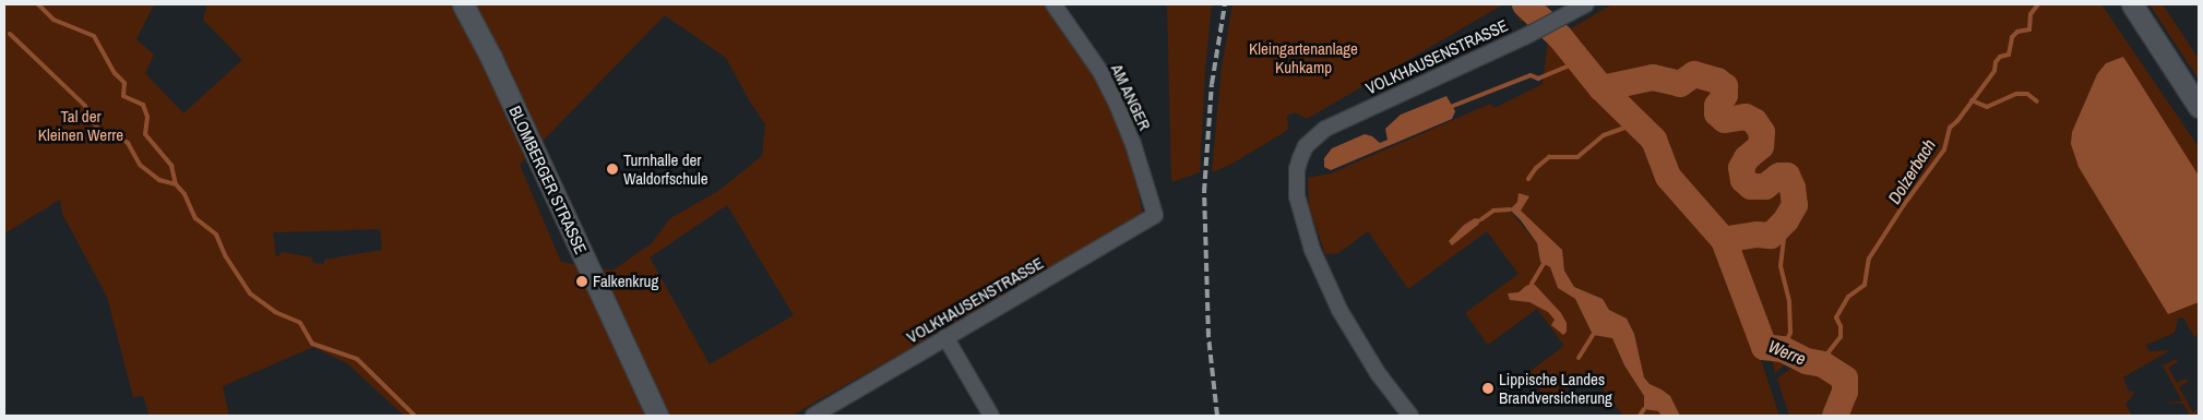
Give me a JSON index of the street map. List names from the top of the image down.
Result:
{
  "streets": {
    "street": ["VOLKHAUSENSTRASSE", "AM ANGER", "BLOMBERGER STRASSE"]
  },
  "crossings": [
    ["VOLKHAUSENSTRASSE", "AM ANGER"]
  ],
  "water": ["Dolzerbach", "Werre"],
  "parks": ["Kleingartenanlage Kuhkamp", "Tal der Kleinen Werre"],
  "places": ["Turnhalle der Waldorfschule", "Falkenkrug", "Lippische Landes Brandversicherung"]
}
